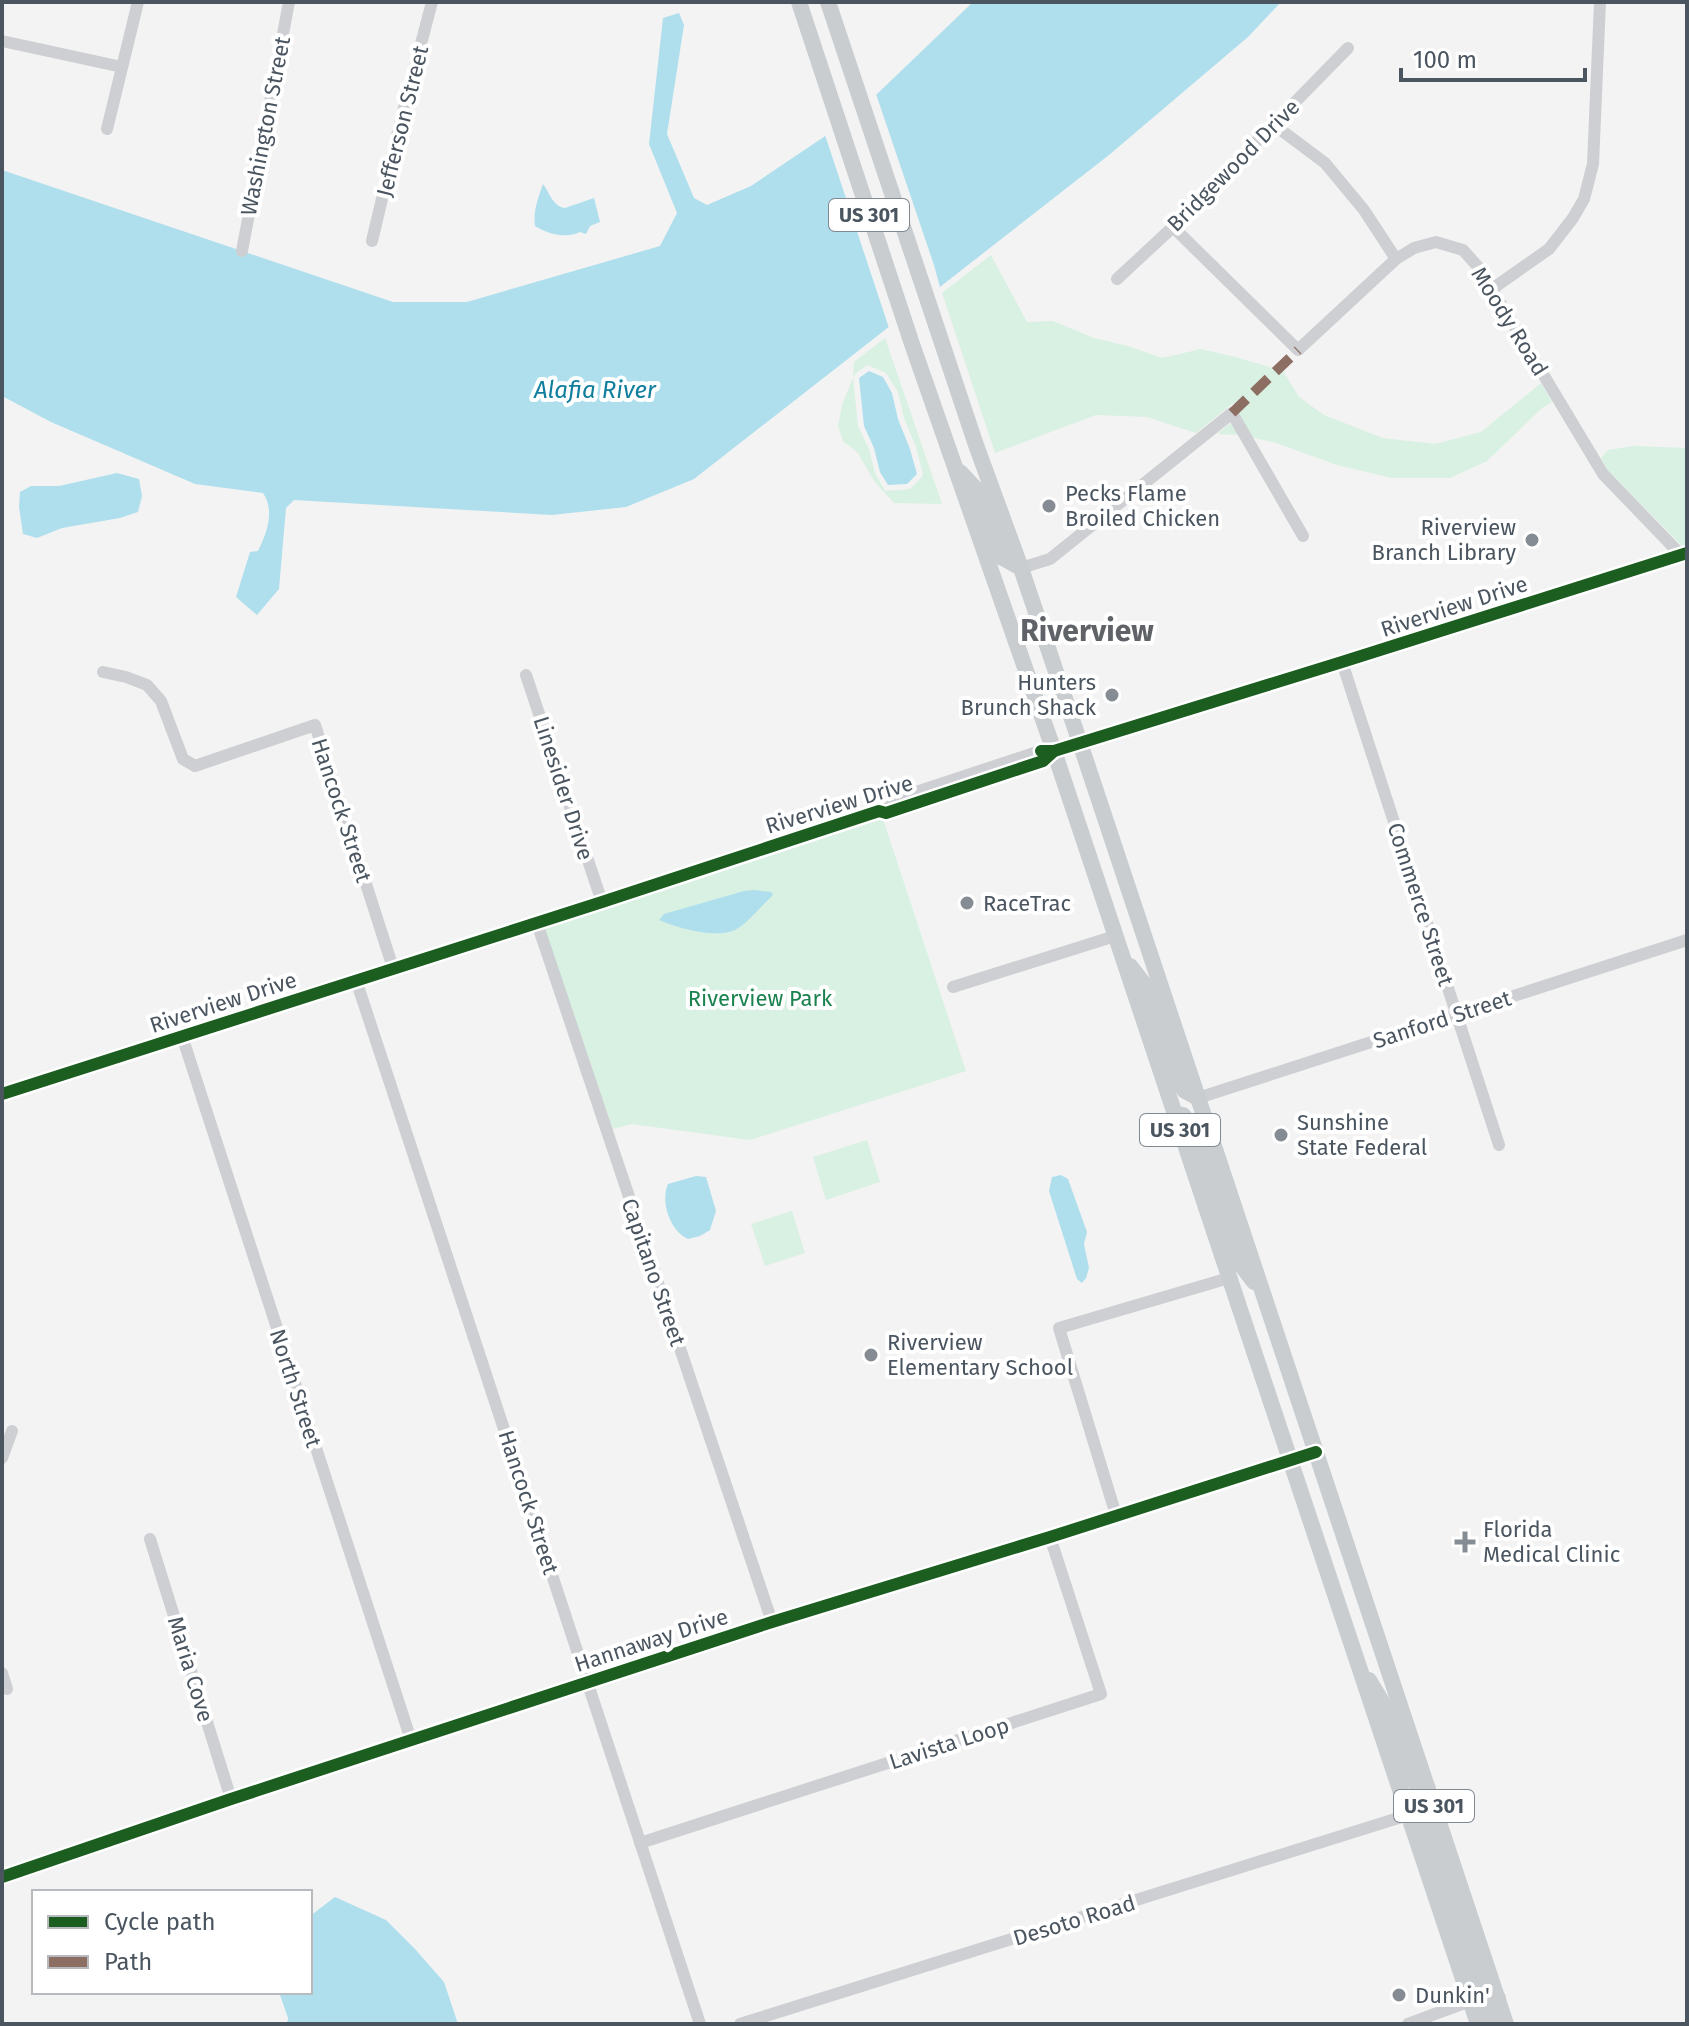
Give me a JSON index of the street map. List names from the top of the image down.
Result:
{
  "streets": {
    "main road": ["US 301"],
    "street": [
      "Jefferson Street",
      "Washington Street",
      "Bridgewood Drive",
      "Moody Road",
      "Riverview Drive",
      "Linesider Drive",
      "Hancock Street",
      "Commerce Street",
      "Sanford Street",
      "Capitano Street",
      "North Street",
      "Hannaway Drive",
      "Maria Cove",
      "Lavista Loop",
      "Desoto Road"
    ]
  },
  "crossings": [
    ["Bridgewood Drive", "Moody Road"],
    ["US 301", "Riverview Drive"],
    ["US 301", "Sanford Street"],
    ["US 301", "Hannaway Drive"],
    ["US 301", "Desoto Road"],
    ["Moody Road", "Riverview Drive"],
    ["Riverview Drive", "Linesider Drive"],
    ["Riverview Drive", "Hancock Street"],
    ["Riverview Drive", "Commerce Street"],
    ["Riverview Drive", "Capitano Street"],
    ["Riverview Drive", "North Street"],
    ["Hancock Street", "Hannaway Drive"],
    ["Hancock Street", "Lavista Loop"],
    ["Commerce Street", "Sanford Street"],
    ["Capitano Street", "Hannaway Drive"],
    ["North Street", "Hannaway Drive"],
    ["Hannaway Drive", "Maria Cove"],
    ["Hannaway Drive", "Lavista Loop"]
  ],
  "districts": ["Riverview"],
  "water": ["Alafia River"],
  "parks": ["Riverview Park"],
  "places": {
    "other": [
      "Pecks Flame Broiled Chicken",
      "Riverview Branch Library",
      "Hunters Brunch Shack",
      "RaceTrac",
      "Sunshine State Federal",
      "Riverview Elementary School",
      "Dunkin'"
    ],
    "health": ["Florida Medical Clinic"]
  },
  "legend": ["Cycle path", "Path"],
  "scale_bar": "100 m"
}
